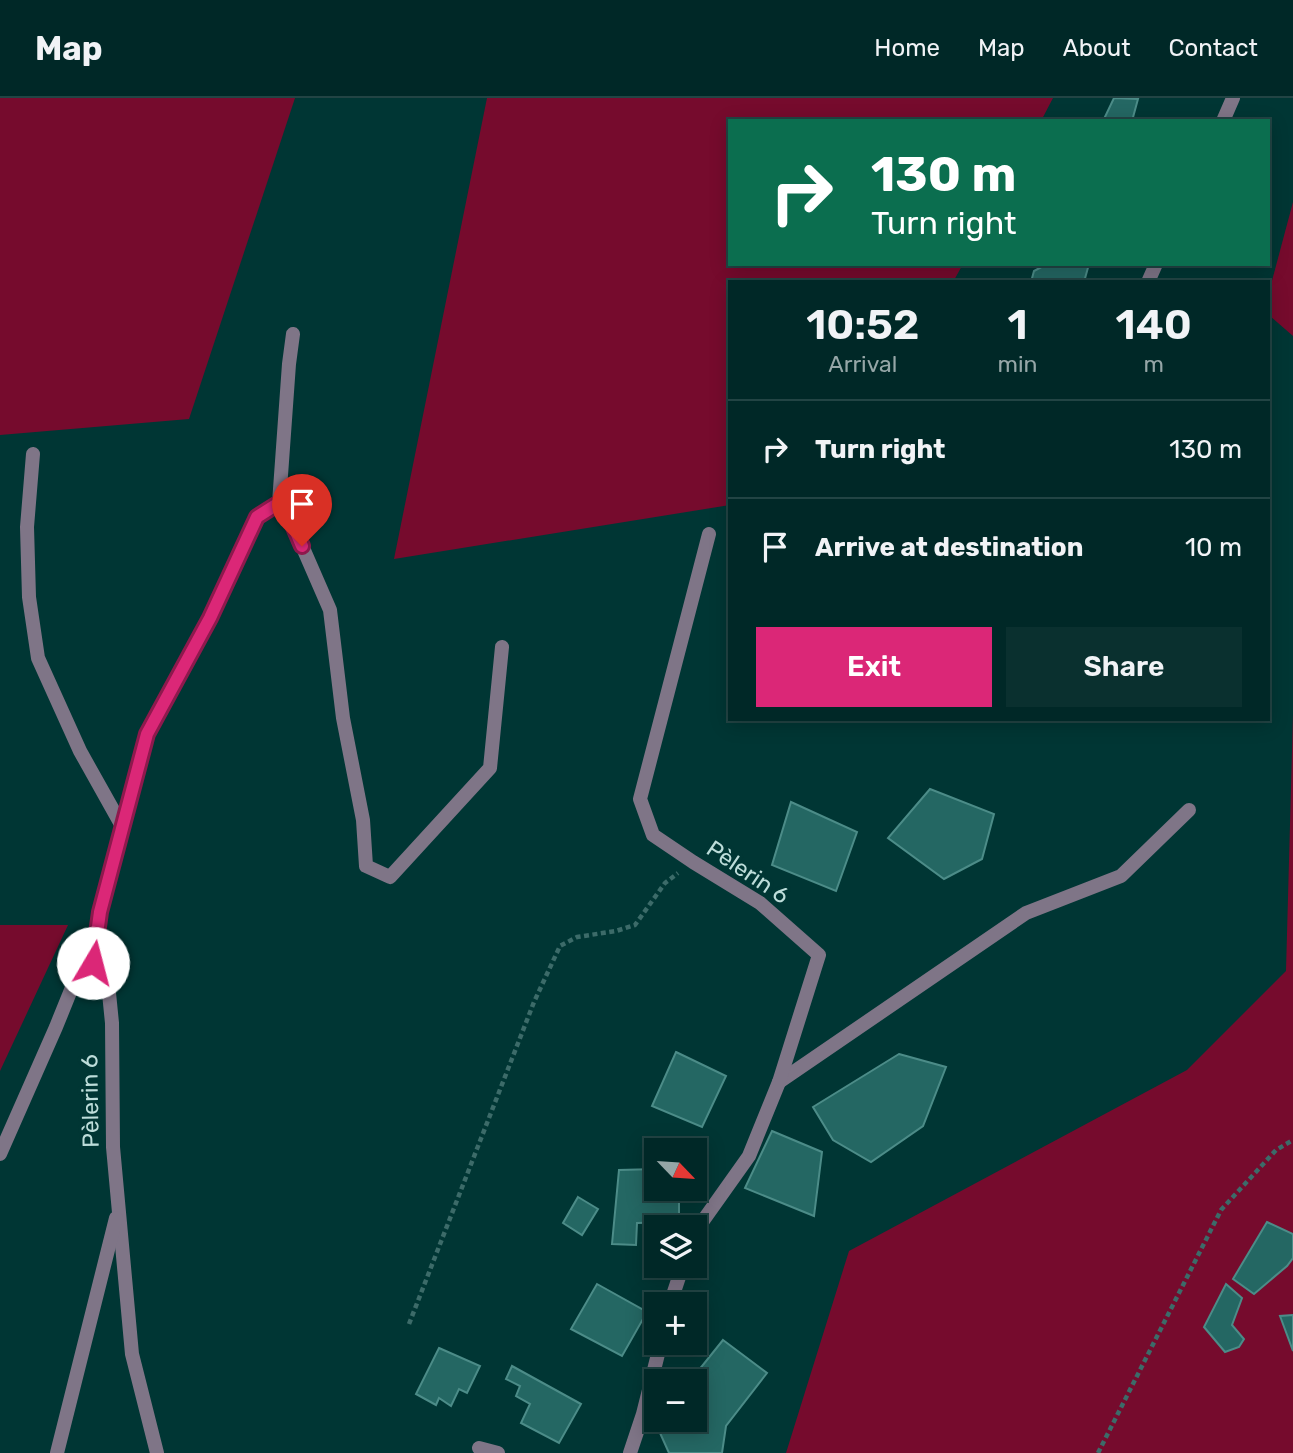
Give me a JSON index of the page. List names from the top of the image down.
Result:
{
  "streets": {
    "street": ["Pèlerin 6"]
  },
  "north": "bottom right",
  "page": {
    "header": "Map",
    "nav": [
      "Home",
      "Map",
      "About",
      "Contact"
    ],
    "turn": ["130 m", "Turn right"],
    "eta": [
      "10:52",
      "Arrival",
      "1",
      "min",
      "140",
      "m"
    ],
    "list": [
      {
        "name": "Turn right",
        "value": "130 m"
      },
      {
        "name": "Arrive at destination",
        "value": "10 m"
      }
    ],
    "buttons": ["Exit", "Share"],
    "map_buttons": ["+", "−"]
  }
}
